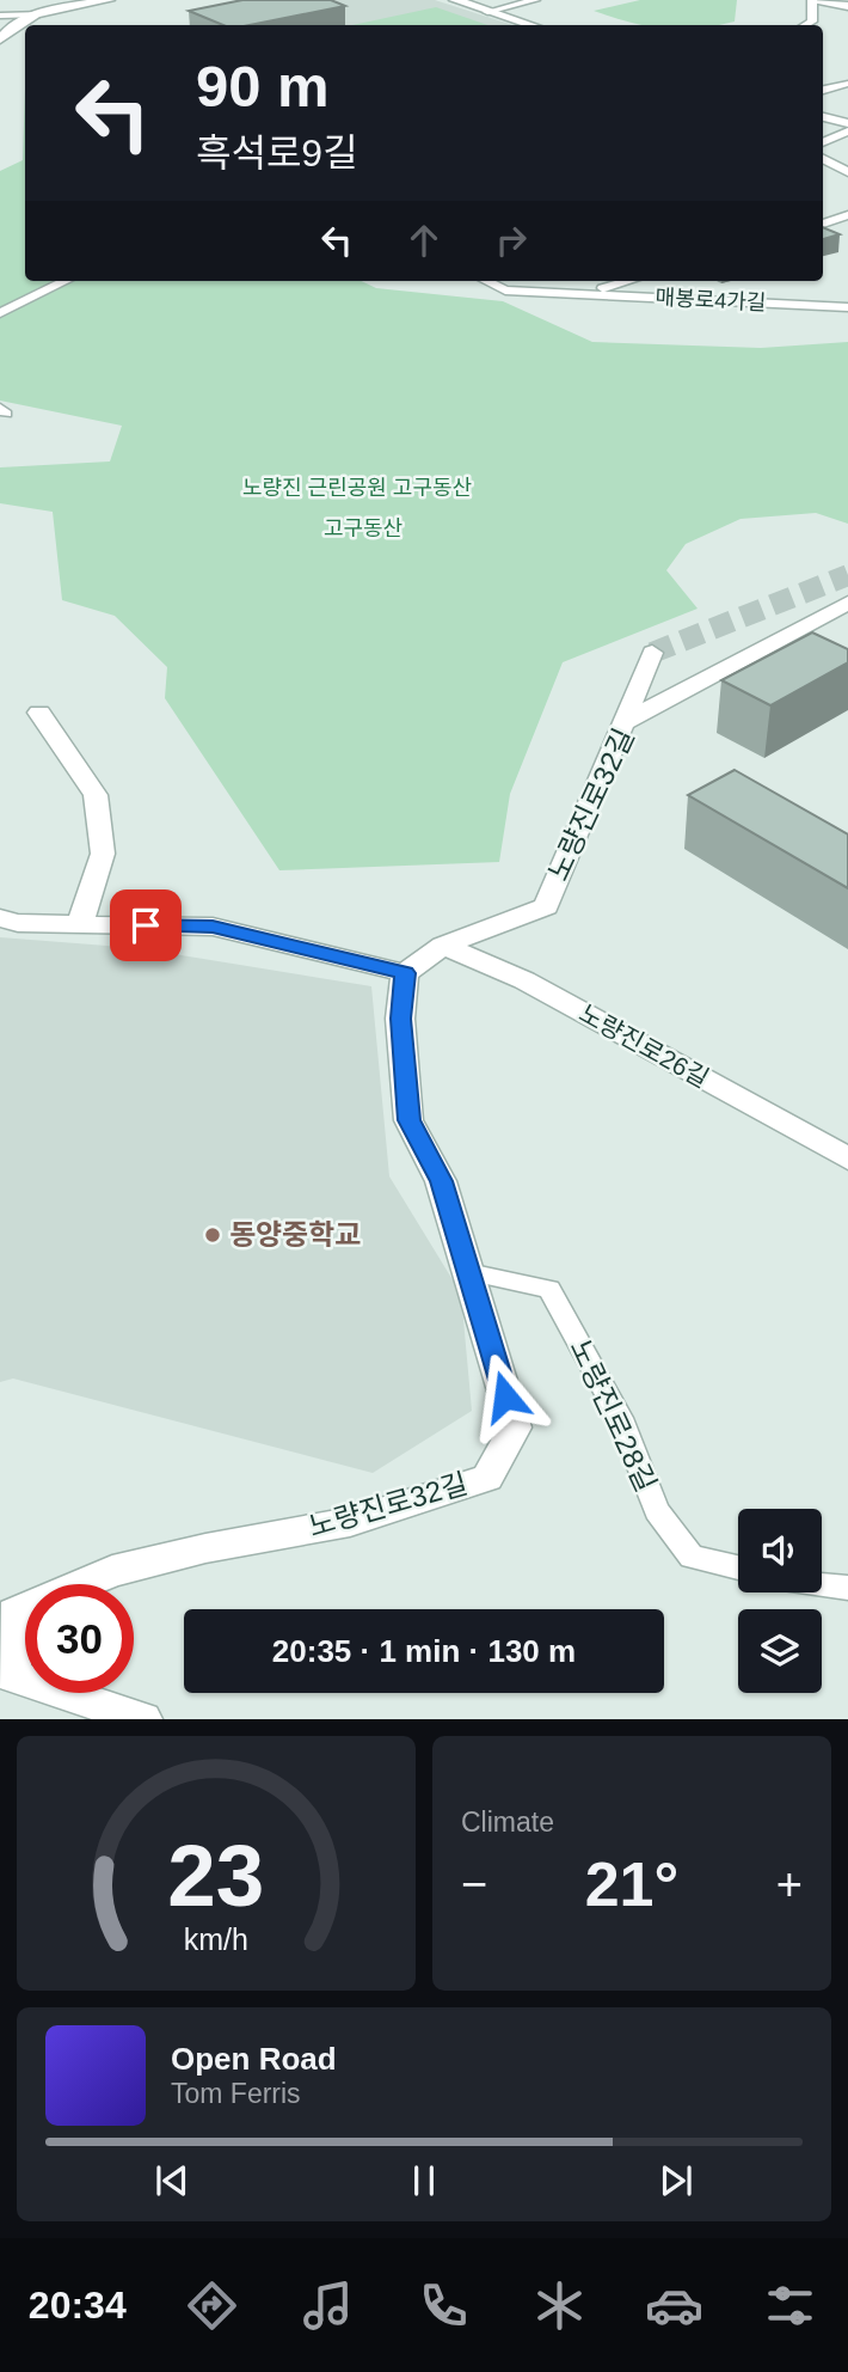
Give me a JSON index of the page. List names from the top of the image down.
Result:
{
  "streets": {
    "street": ["노량진로32길", "노량진로26길"],
    "lane": ["매봉로4가길", "노량진로28길"]
  },
  "crossings": [
    ["노량진로32길", "노량진로26길"],
    ["노량진로32길", "노량진로28길"]
  ],
  "parks": ["노량진 근린공원 고구동산", "고구동산"],
  "places": ["동양중학교"],
  "page": {
    "turn": ["90 m", "흑석로9길"],
    "limit": "30",
    "trip": "20:35 · 1 min · 130 m",
    "tile": "Climate",
    "heat": ["−", "21°", "+"],
    "song": ["Open Road", "Tom Ferris"],
    "tabs": "20:34",
    "gauge": ["23", "km/h"]
  }
}
